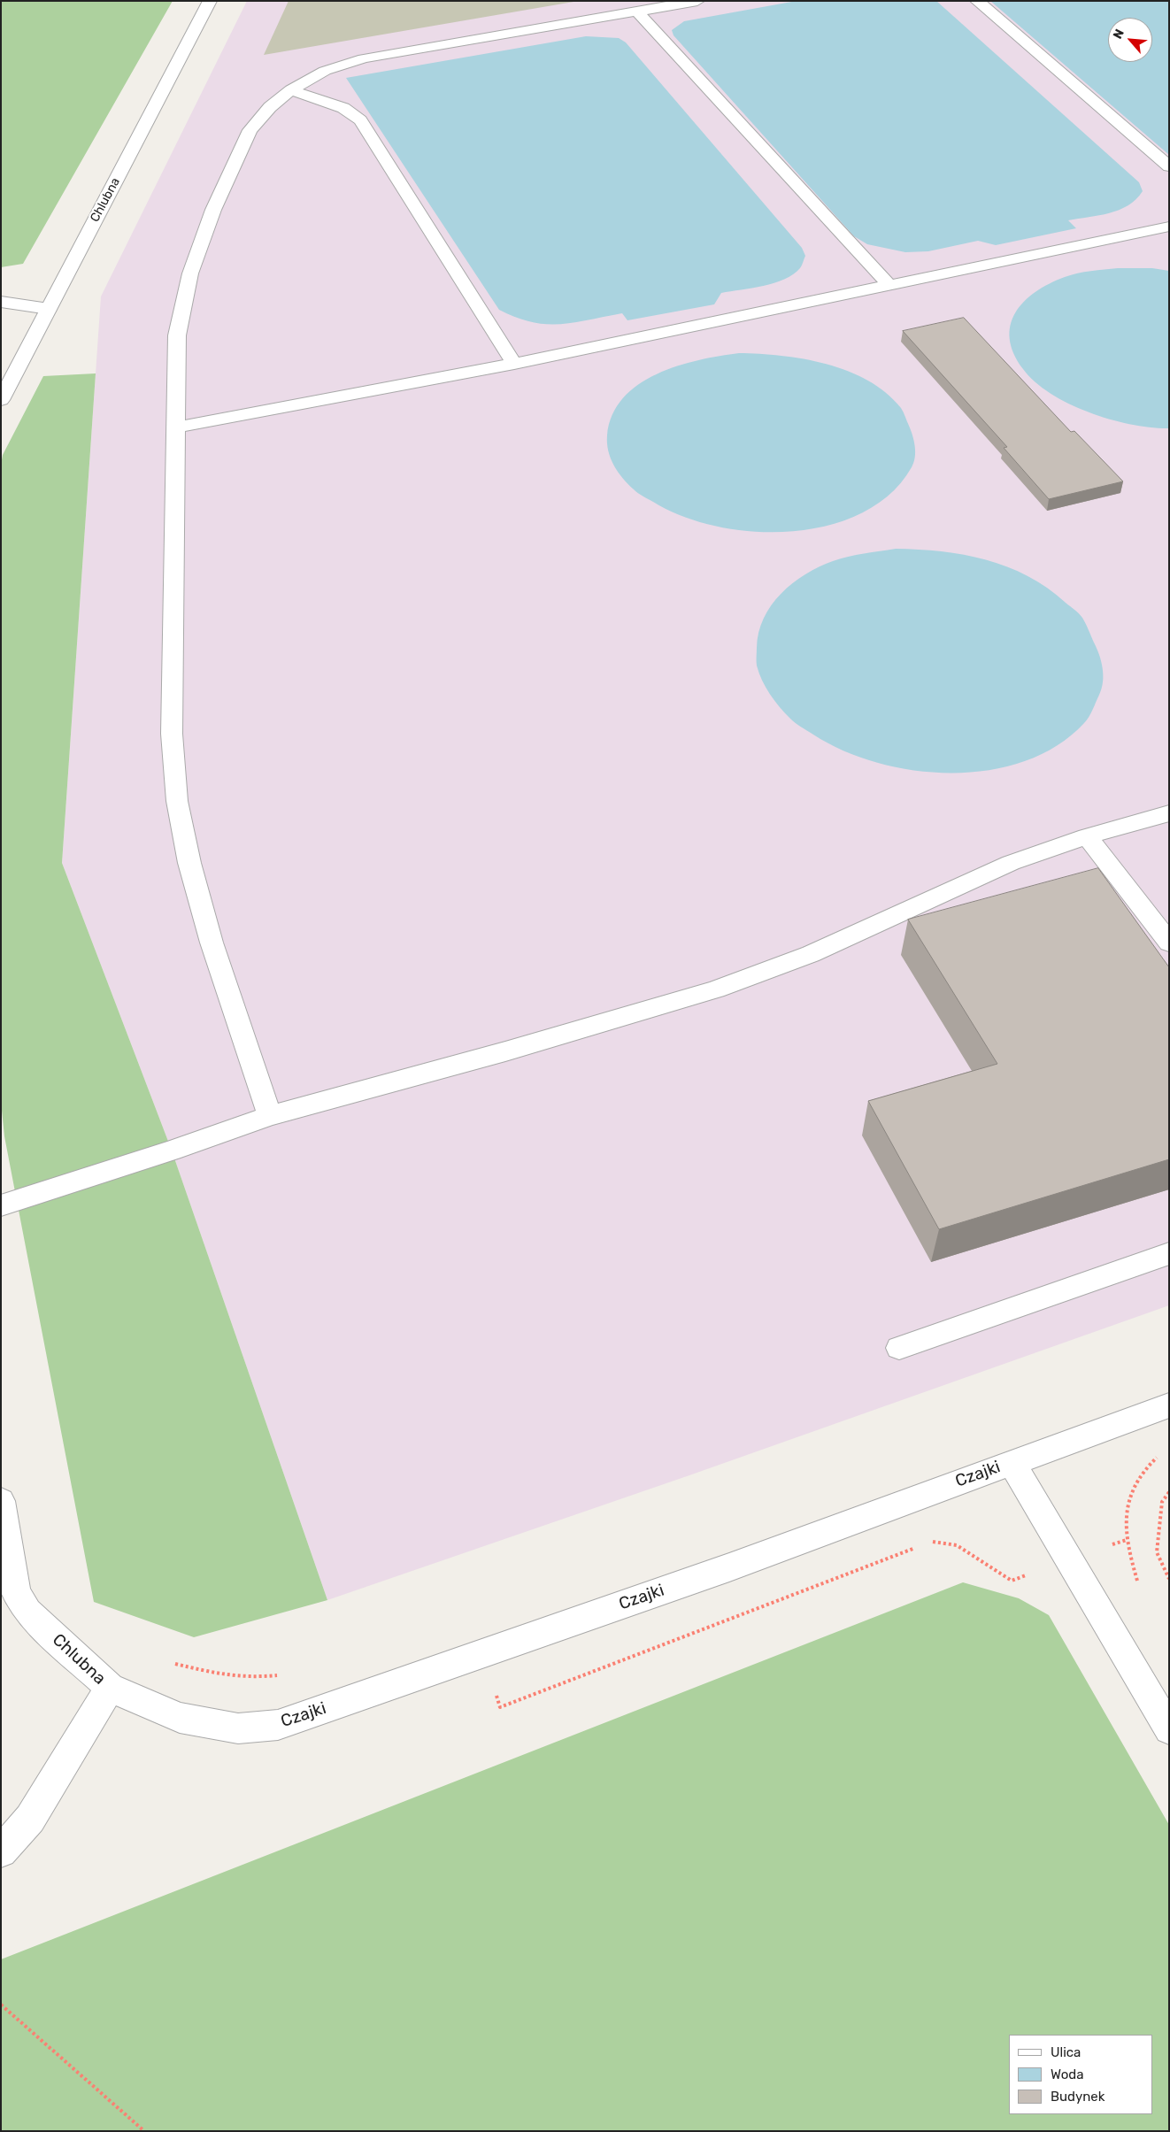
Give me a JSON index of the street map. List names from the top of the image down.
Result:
{
  "streets": {
    "street": ["Chlubna", "Czajki"]
  },
  "crossings": [
    ["Chlubna", "Czajki"]
  ],
  "legend": ["Ulica", "Woda", "Budynek"],
  "north": "top left"
}
